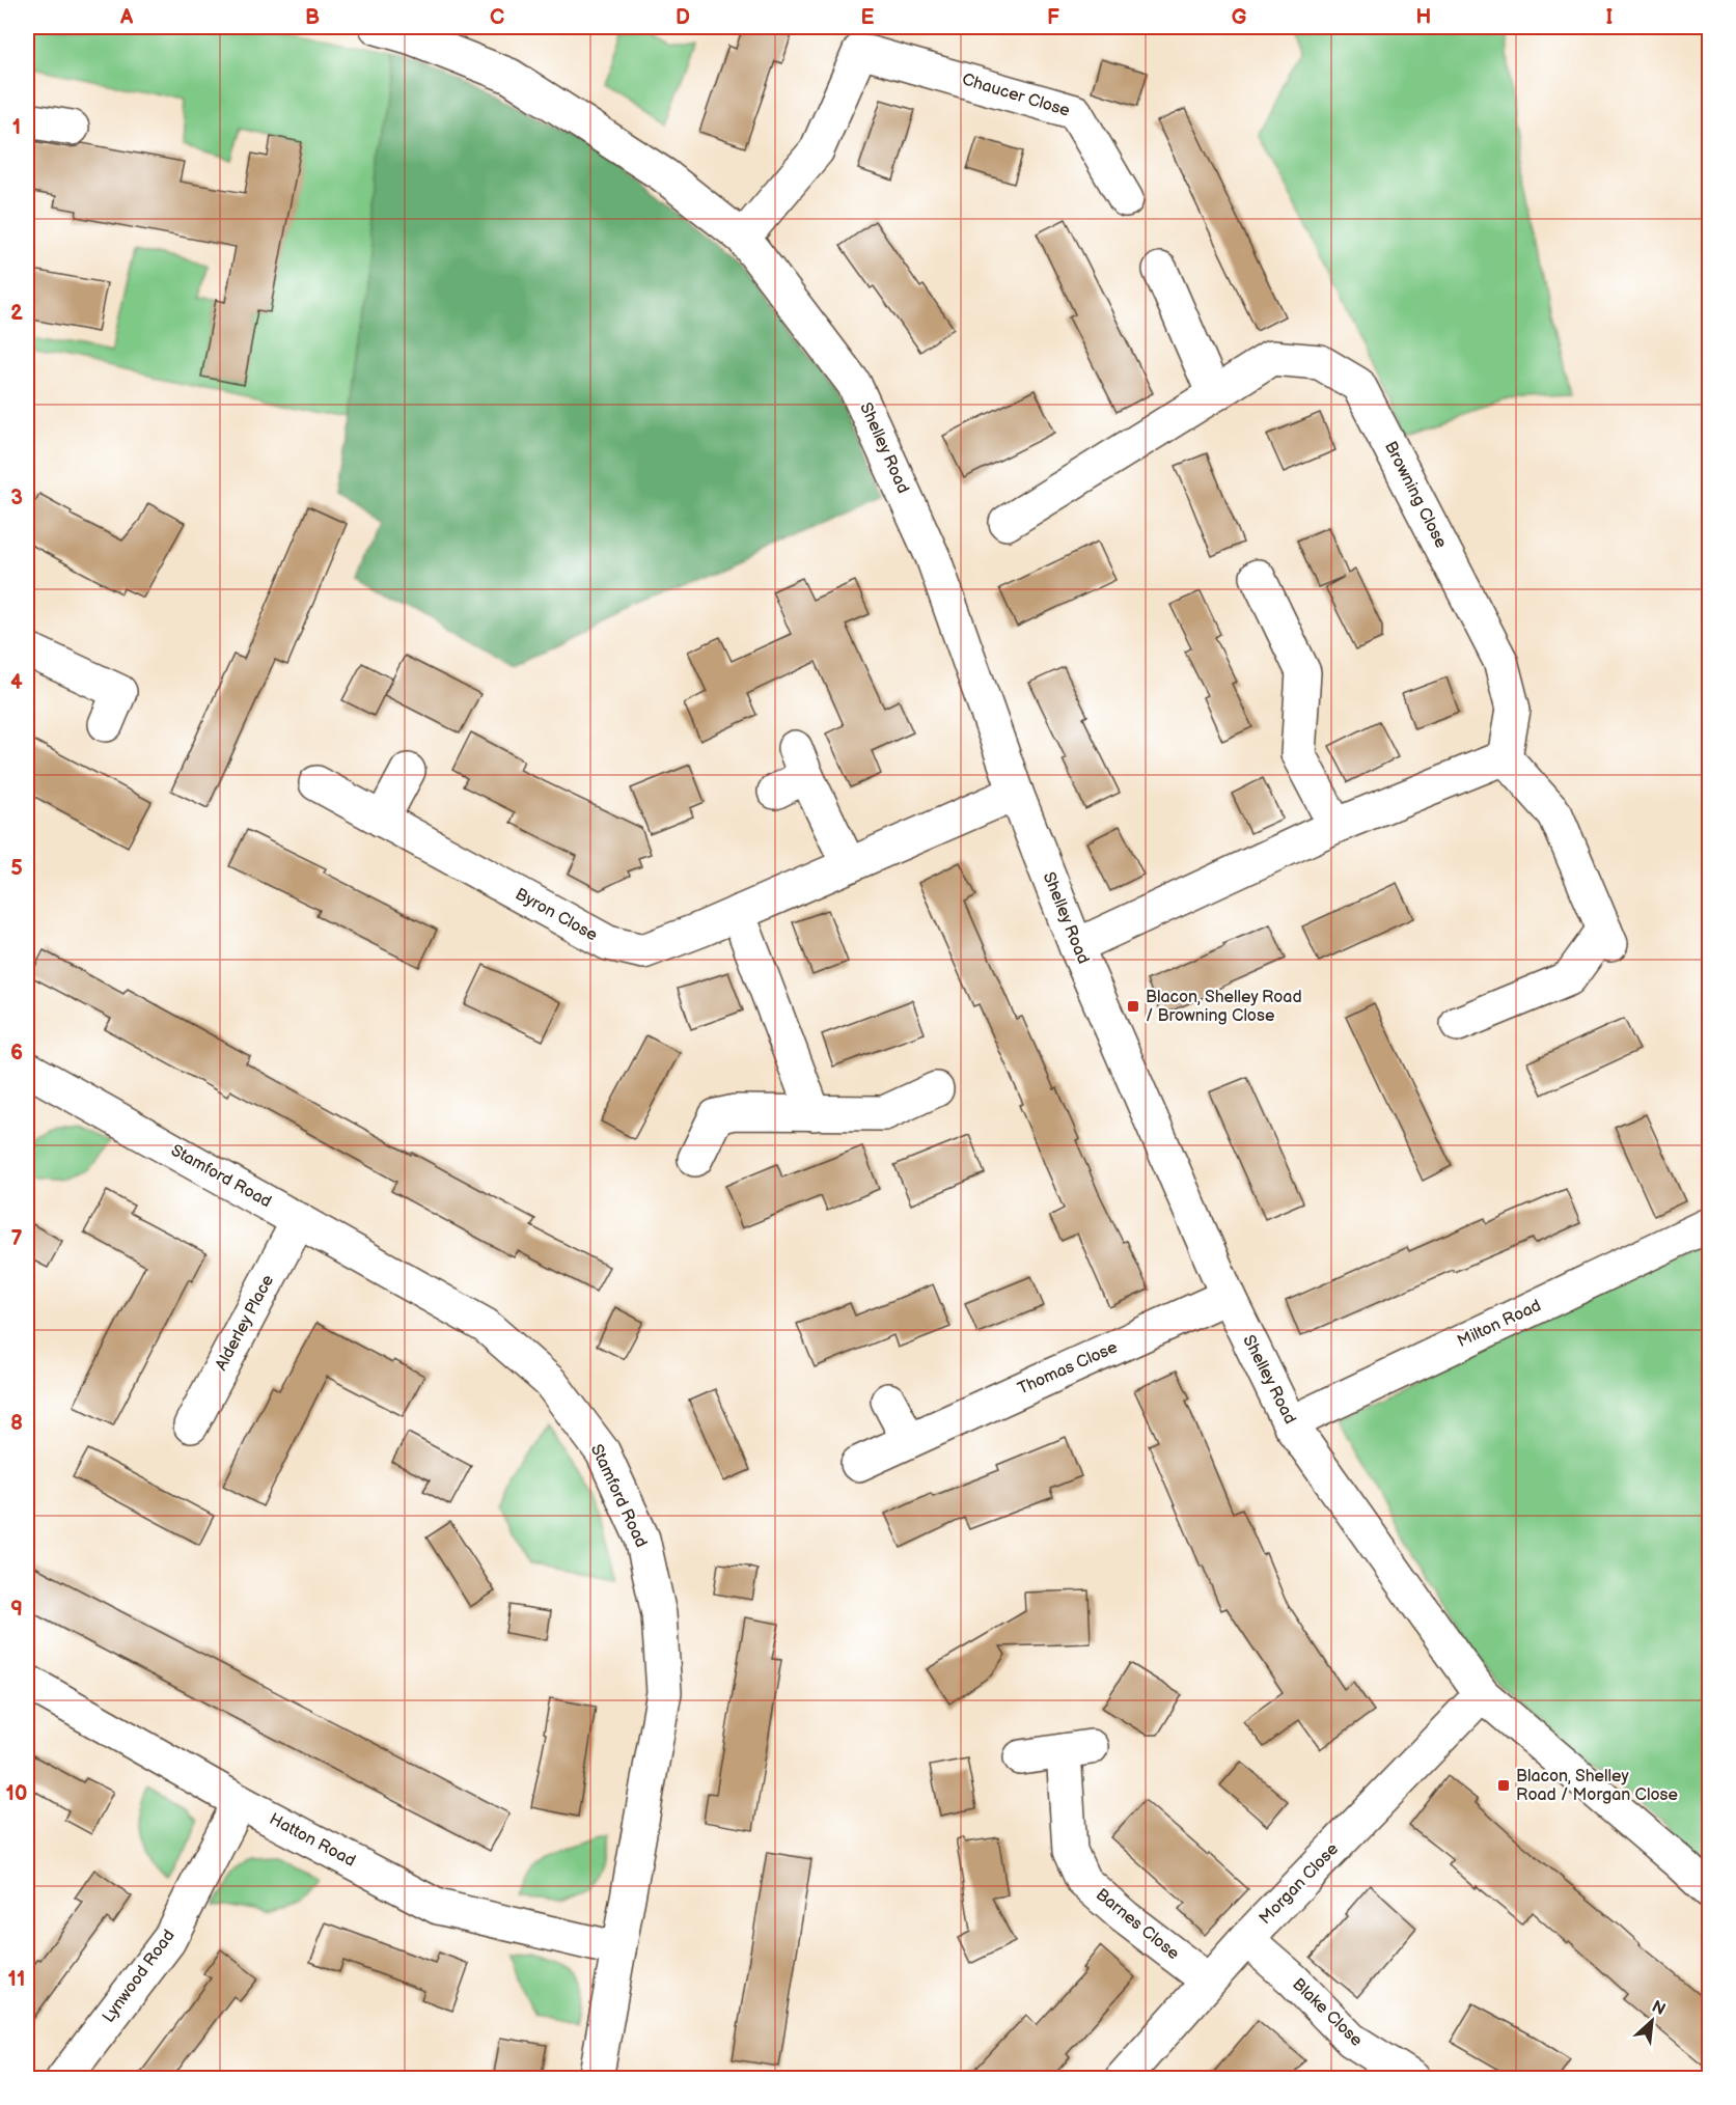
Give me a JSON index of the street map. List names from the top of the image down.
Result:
{
  "streets": {
    "street": [
      "Chaucer Close",
      "Shelley Road",
      "Browning Close",
      "Byron Close",
      "Stamford Road",
      "Alderley Place",
      "Milton Road",
      "Thomas Close",
      "Hatton Road",
      "Morgan Close",
      "Barnes Close",
      "Lynwood Road",
      "Blake Close"
    ]
  },
  "crossings": [
    ["Chaucer Close", "Shelley Road"],
    ["Shelley Road", "Byron Close"],
    ["Shelley Road", "Milton Road"],
    ["Shelley Road", "Thomas Close"],
    ["Shelley Road", "Morgan Close"],
    ["Stamford Road", "Alderley Place"],
    ["Stamford Road", "Hatton Road"],
    ["Hatton Road", "Lynwood Road"],
    ["Morgan Close", "Barnes Close"],
    ["Morgan Close", "Blake Close"]
  ],
  "places": {
    "transit": ["Blacon, Shelley Road / Browning Close", "Blacon, Shelley Road / Morgan Close"]
  },
  "north": "top right",
  "grid": {
    "columns": [
      "A",
      "B",
      "C",
      "D",
      "E",
      "F",
      "G",
      "H",
      "I"
    ],
    "rows": [
      "1",
      "2",
      "3",
      "4",
      "5",
      "6",
      "7",
      "8",
      "9",
      "10",
      "11"
    ]
  }
}
